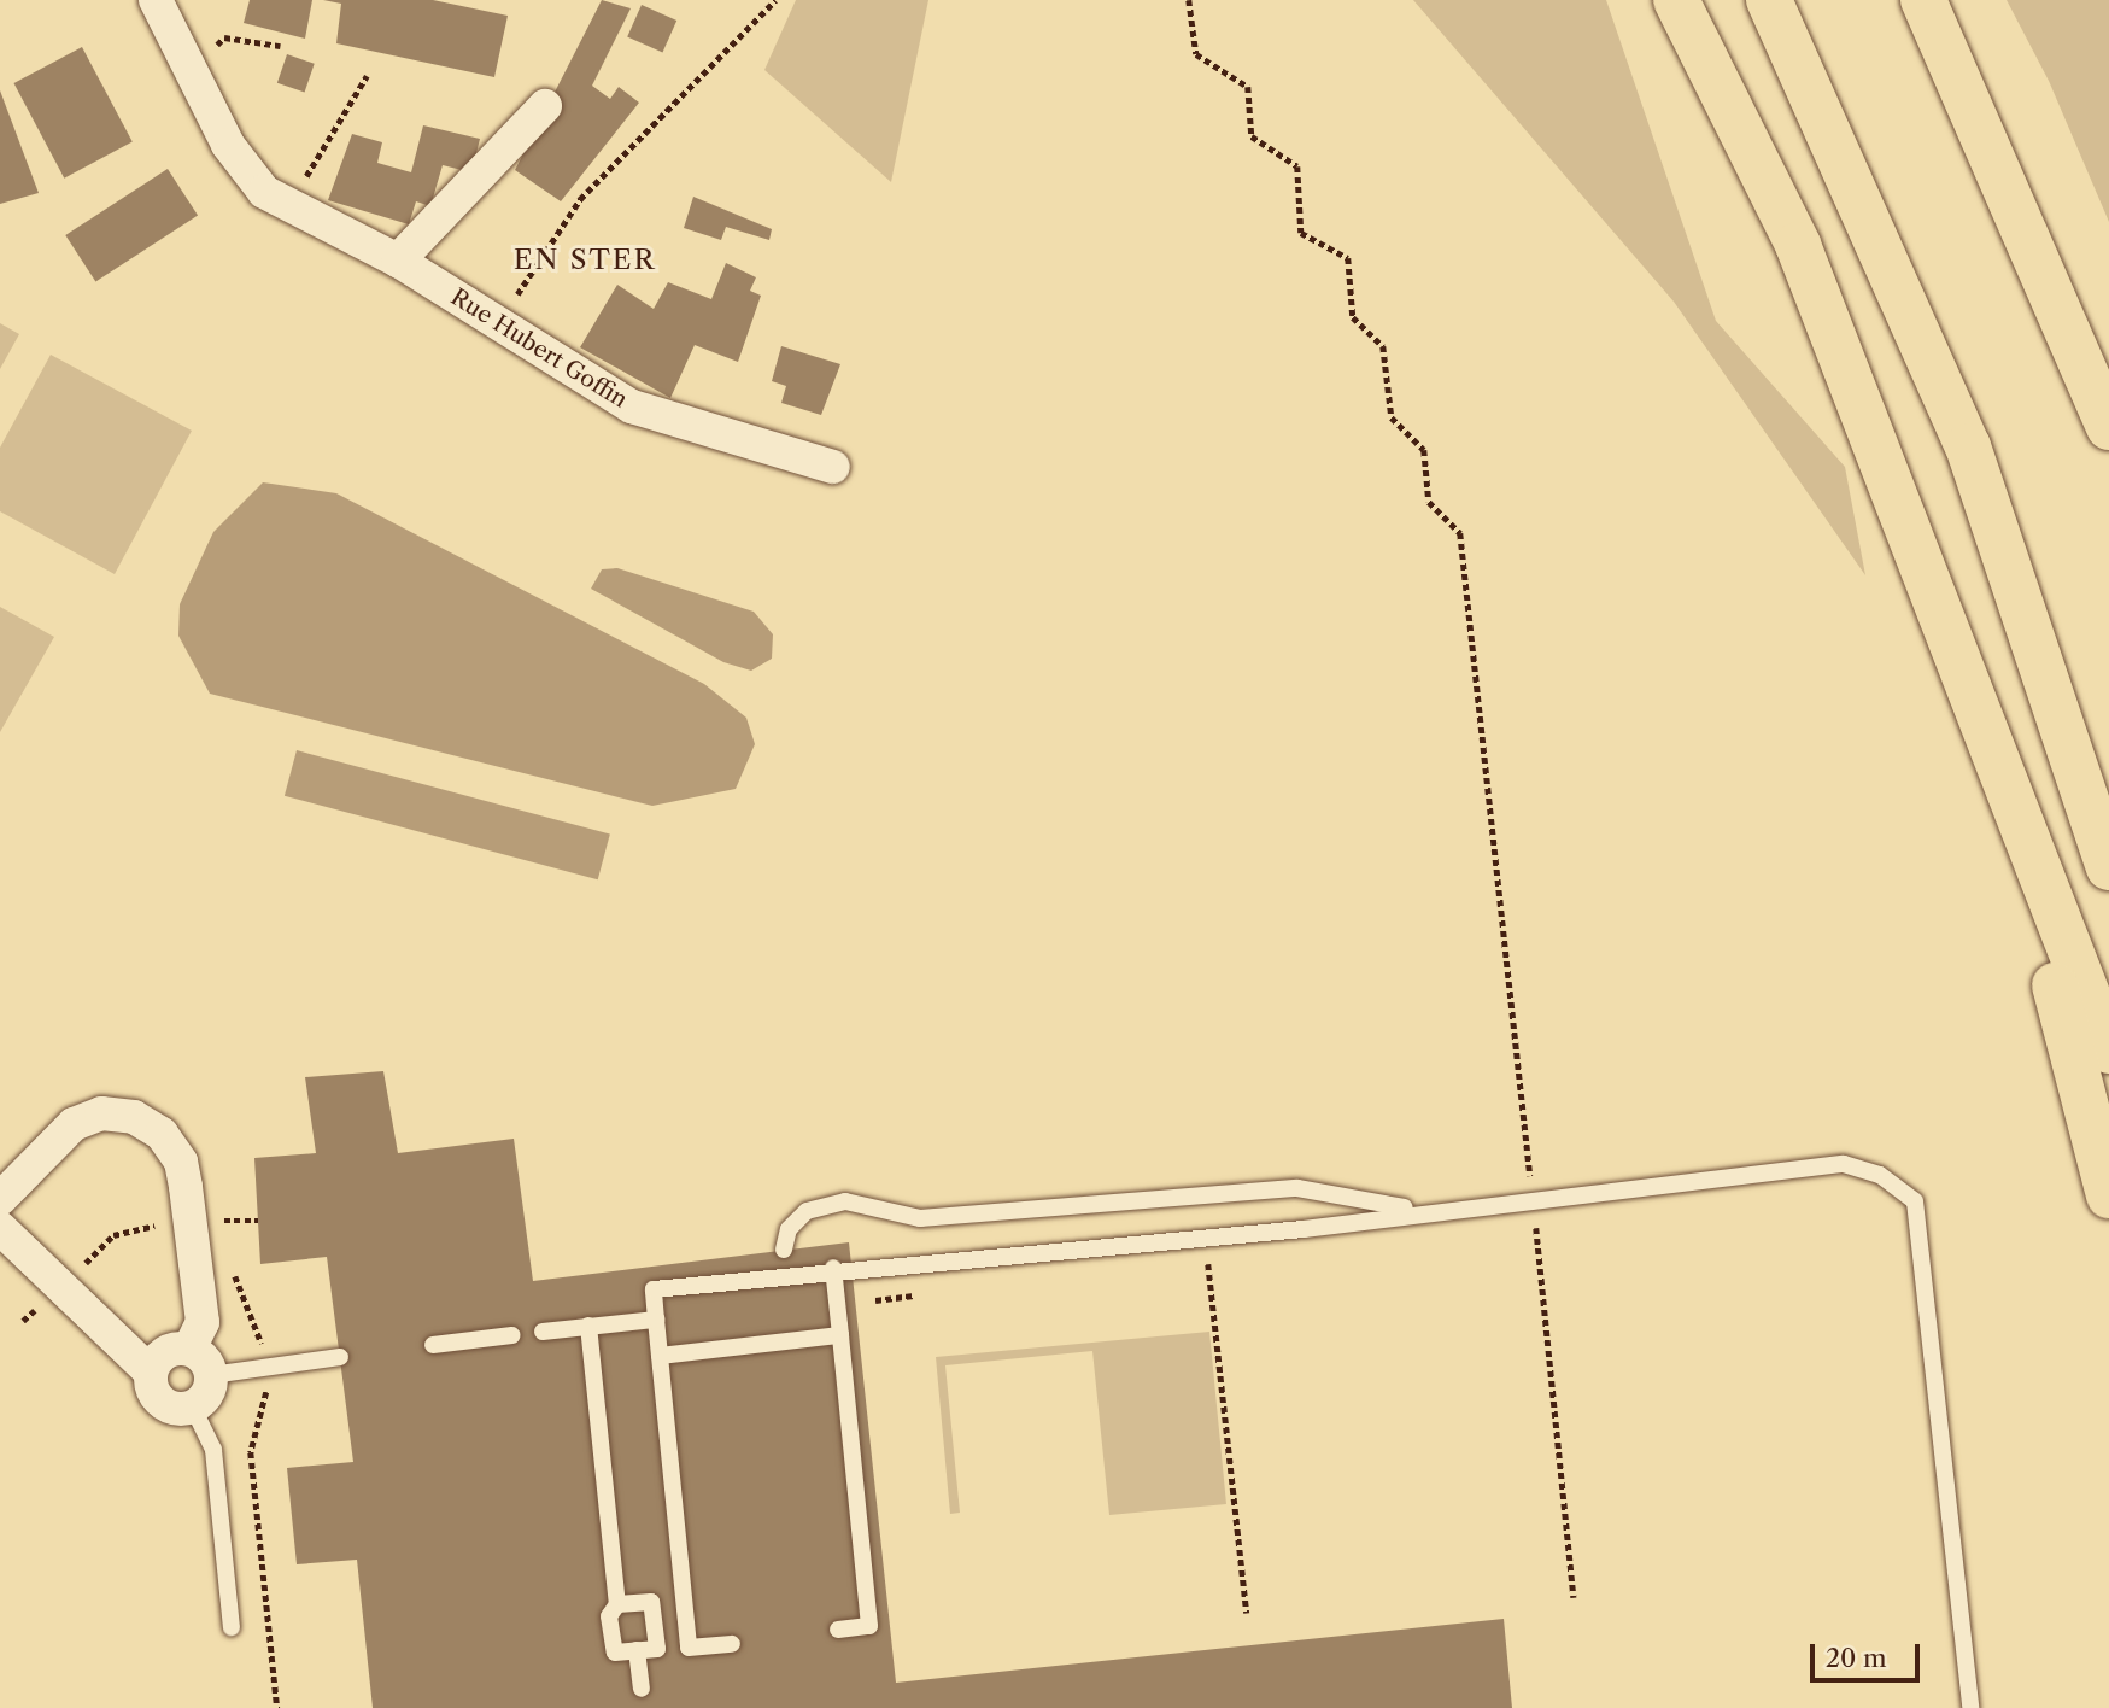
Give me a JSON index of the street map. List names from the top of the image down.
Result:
{
  "streets": {
    "street": ["Rue Hubert Goffin"]
  },
  "districts": ["EN STER"],
  "scale_bar": "20 m"
}
